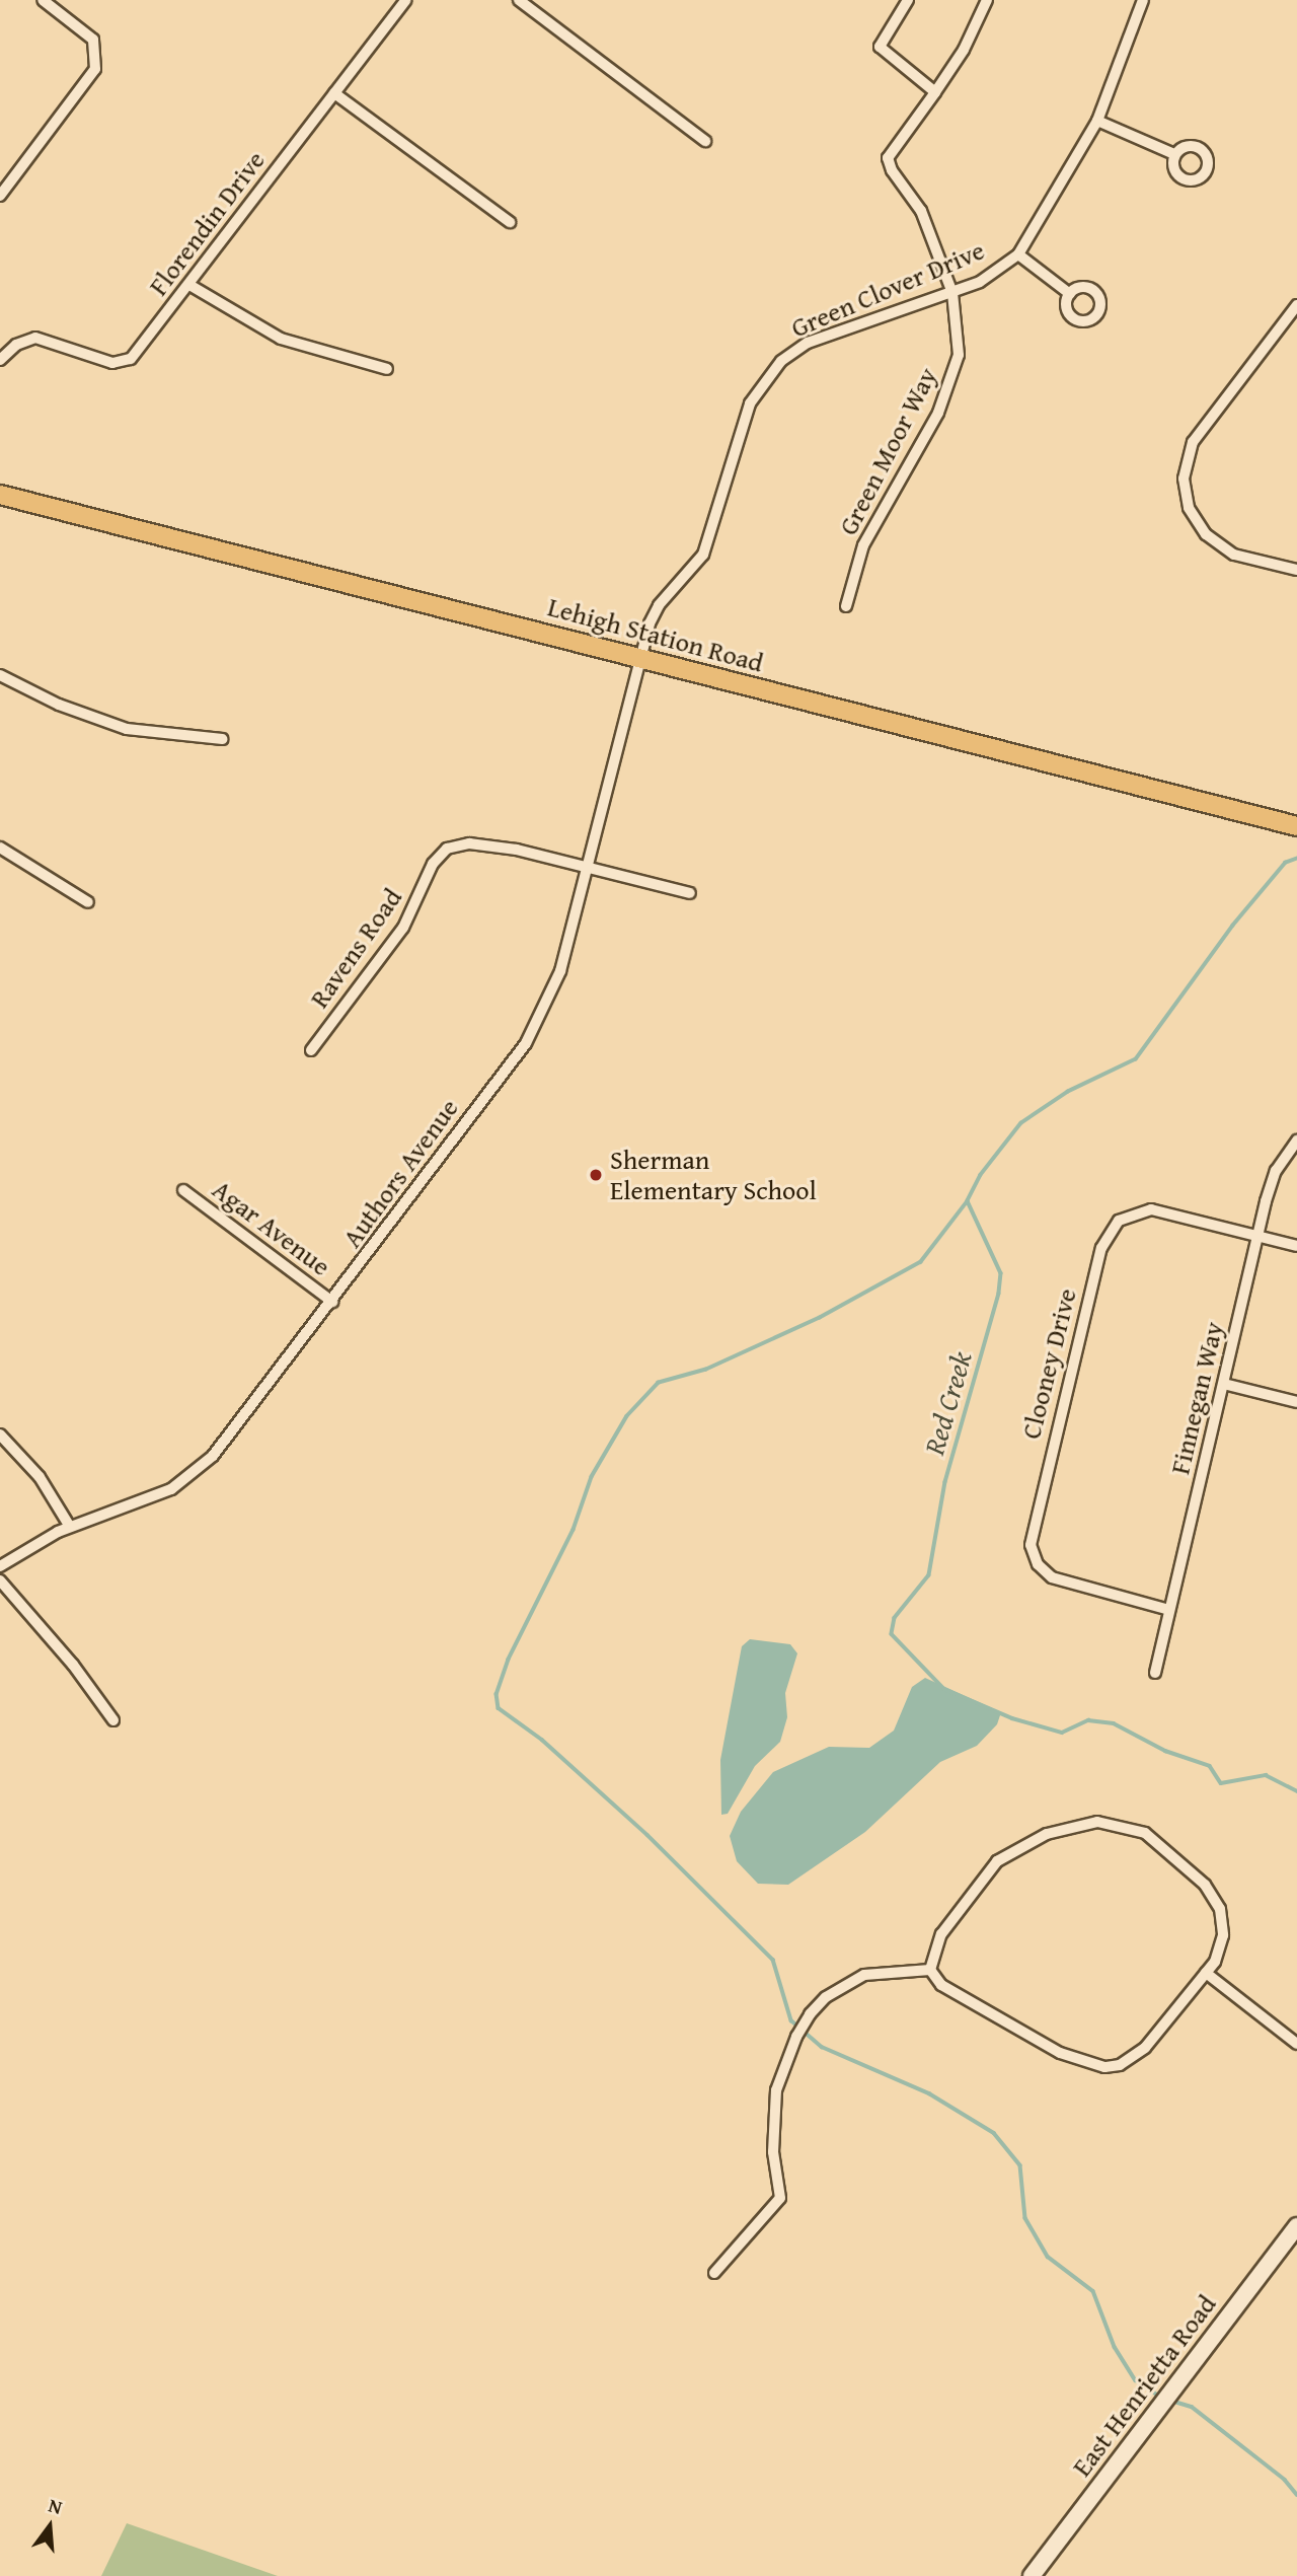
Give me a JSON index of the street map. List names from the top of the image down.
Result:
{
  "streets": {
    "main road": ["Lehigh Station Road", "East Henrietta Road"],
    "street": [
      "Florendin Drive",
      "Green Clover Drive",
      "Green Moor Way",
      "Ravens Road",
      "Authors Avenue",
      "Agar Avenue",
      "Clooney Drive",
      "Finnegan Way"
    ]
  },
  "crossings": [
    ["Green Clover Drive", "Green Moor Way"],
    ["Green Clover Drive", "Lehigh Station Road"],
    ["Green Clover Drive", "Authors Avenue"],
    ["Lehigh Station Road", "Authors Avenue"],
    ["Ravens Road", "Authors Avenue"],
    ["Authors Avenue", "Agar Avenue"],
    ["Clooney Drive", "Finnegan Way"]
  ],
  "water": ["Red Creek"],
  "places": ["Sherman Elementary School"],
  "north": "top"
}
